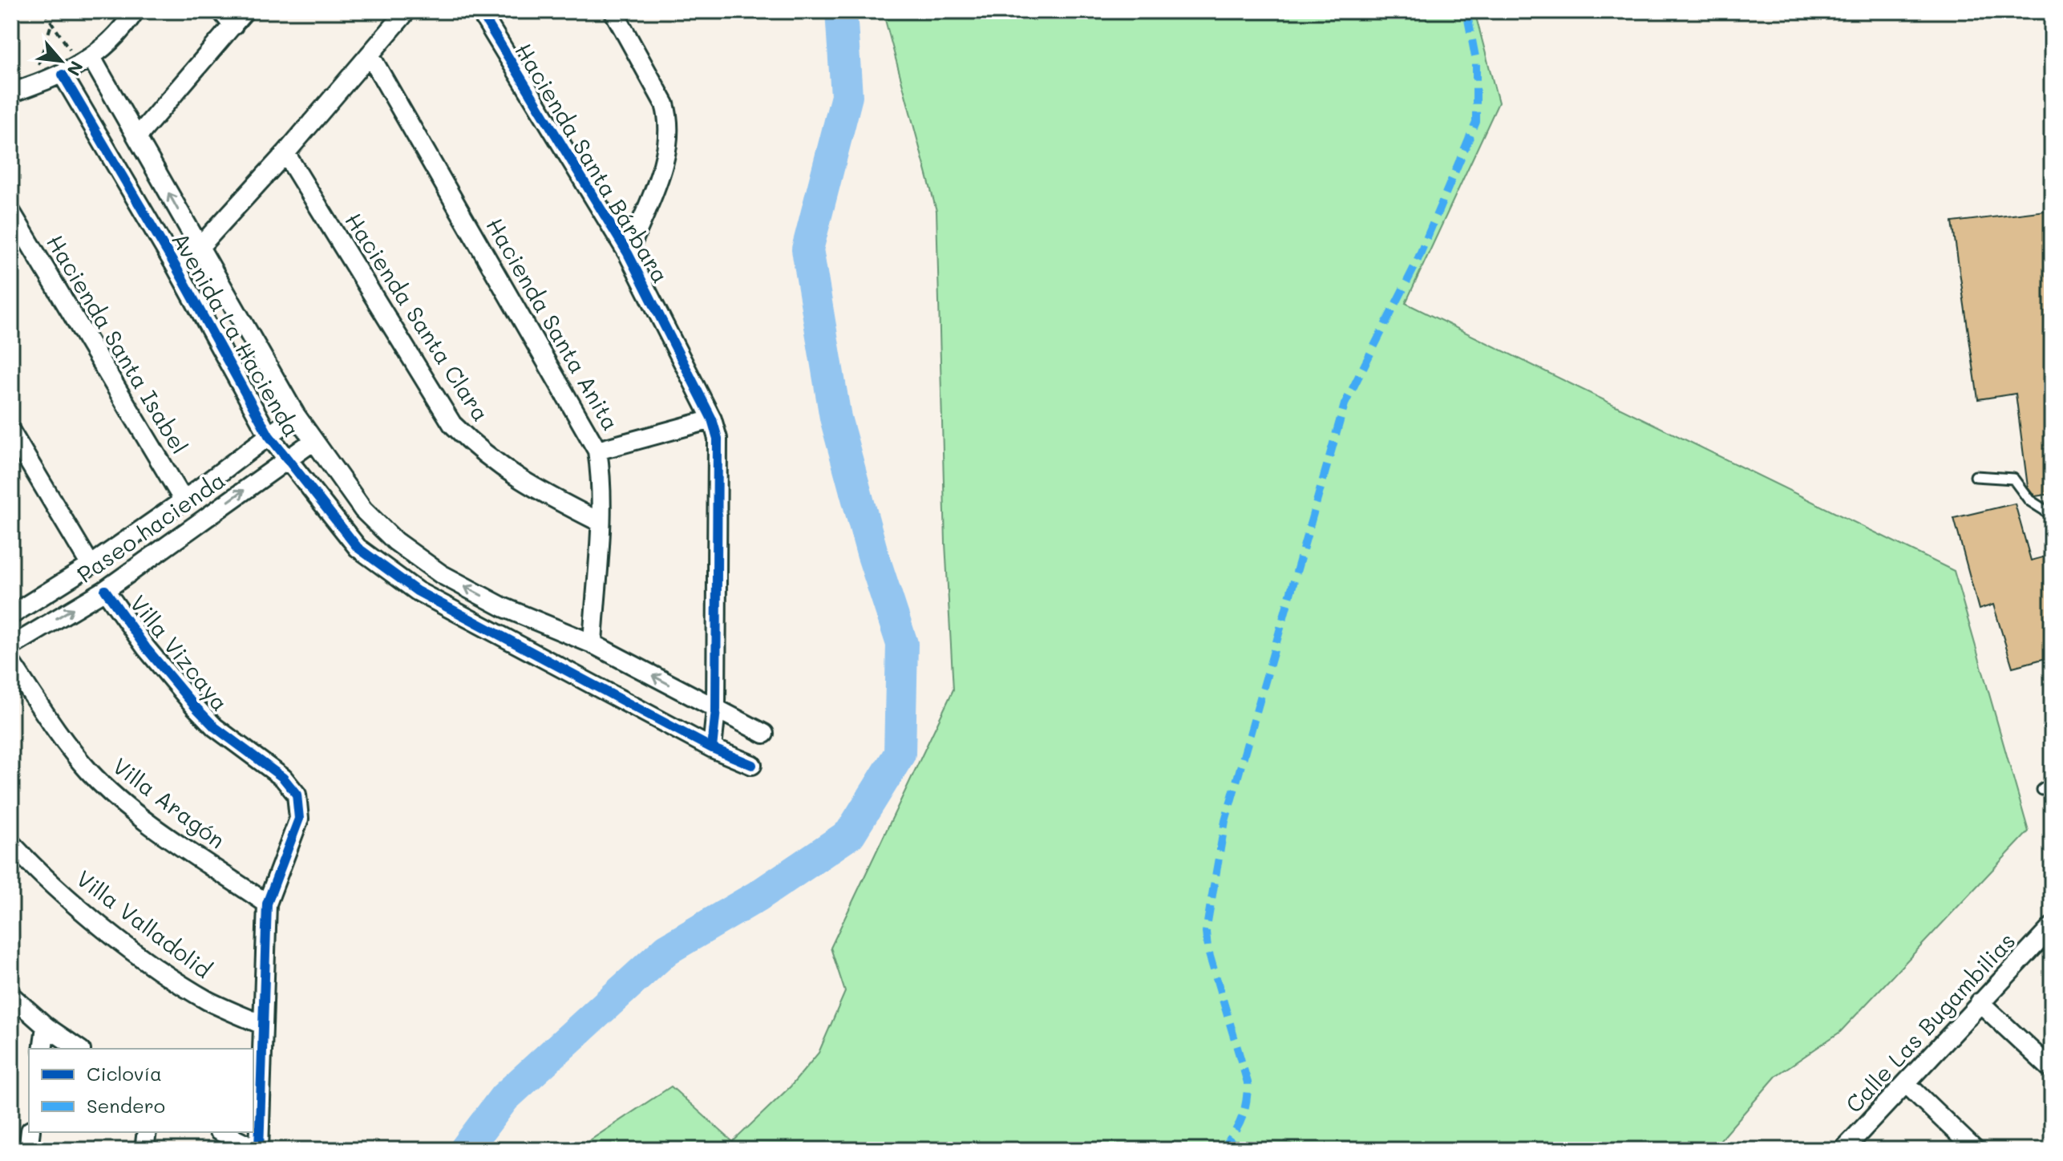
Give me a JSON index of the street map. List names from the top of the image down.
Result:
{
  "streets": {
    "street": [
      "Hacienda Santa Bárbara",
      "Hacienda Santa Clara",
      "Hacienda Santa Anita",
      "Avenida La Hacienda",
      "Hacienda Santa Isabel",
      "Paseo hacienda",
      "Villa Vizcaya",
      "Villa Aragón",
      "Villa Valladolid",
      "Calle Las Bugambilias"
    ]
  },
  "crossings": [
    ["Hacienda Santa Bárbara", "Avenida La Hacienda"],
    ["Hacienda Santa Clara", "Hacienda Santa Anita"],
    ["Hacienda Santa Anita", "Avenida La Hacienda"],
    ["Avenida La Hacienda", "Paseo hacienda"],
    ["Hacienda Santa Isabel", "Paseo hacienda"],
    ["Paseo hacienda", "Villa Vizcaya"],
    ["Villa Vizcaya", "Villa Aragón"]
  ],
  "legend": ["Ciclovía", "Sendero"],
  "north": "bottom right"
}
